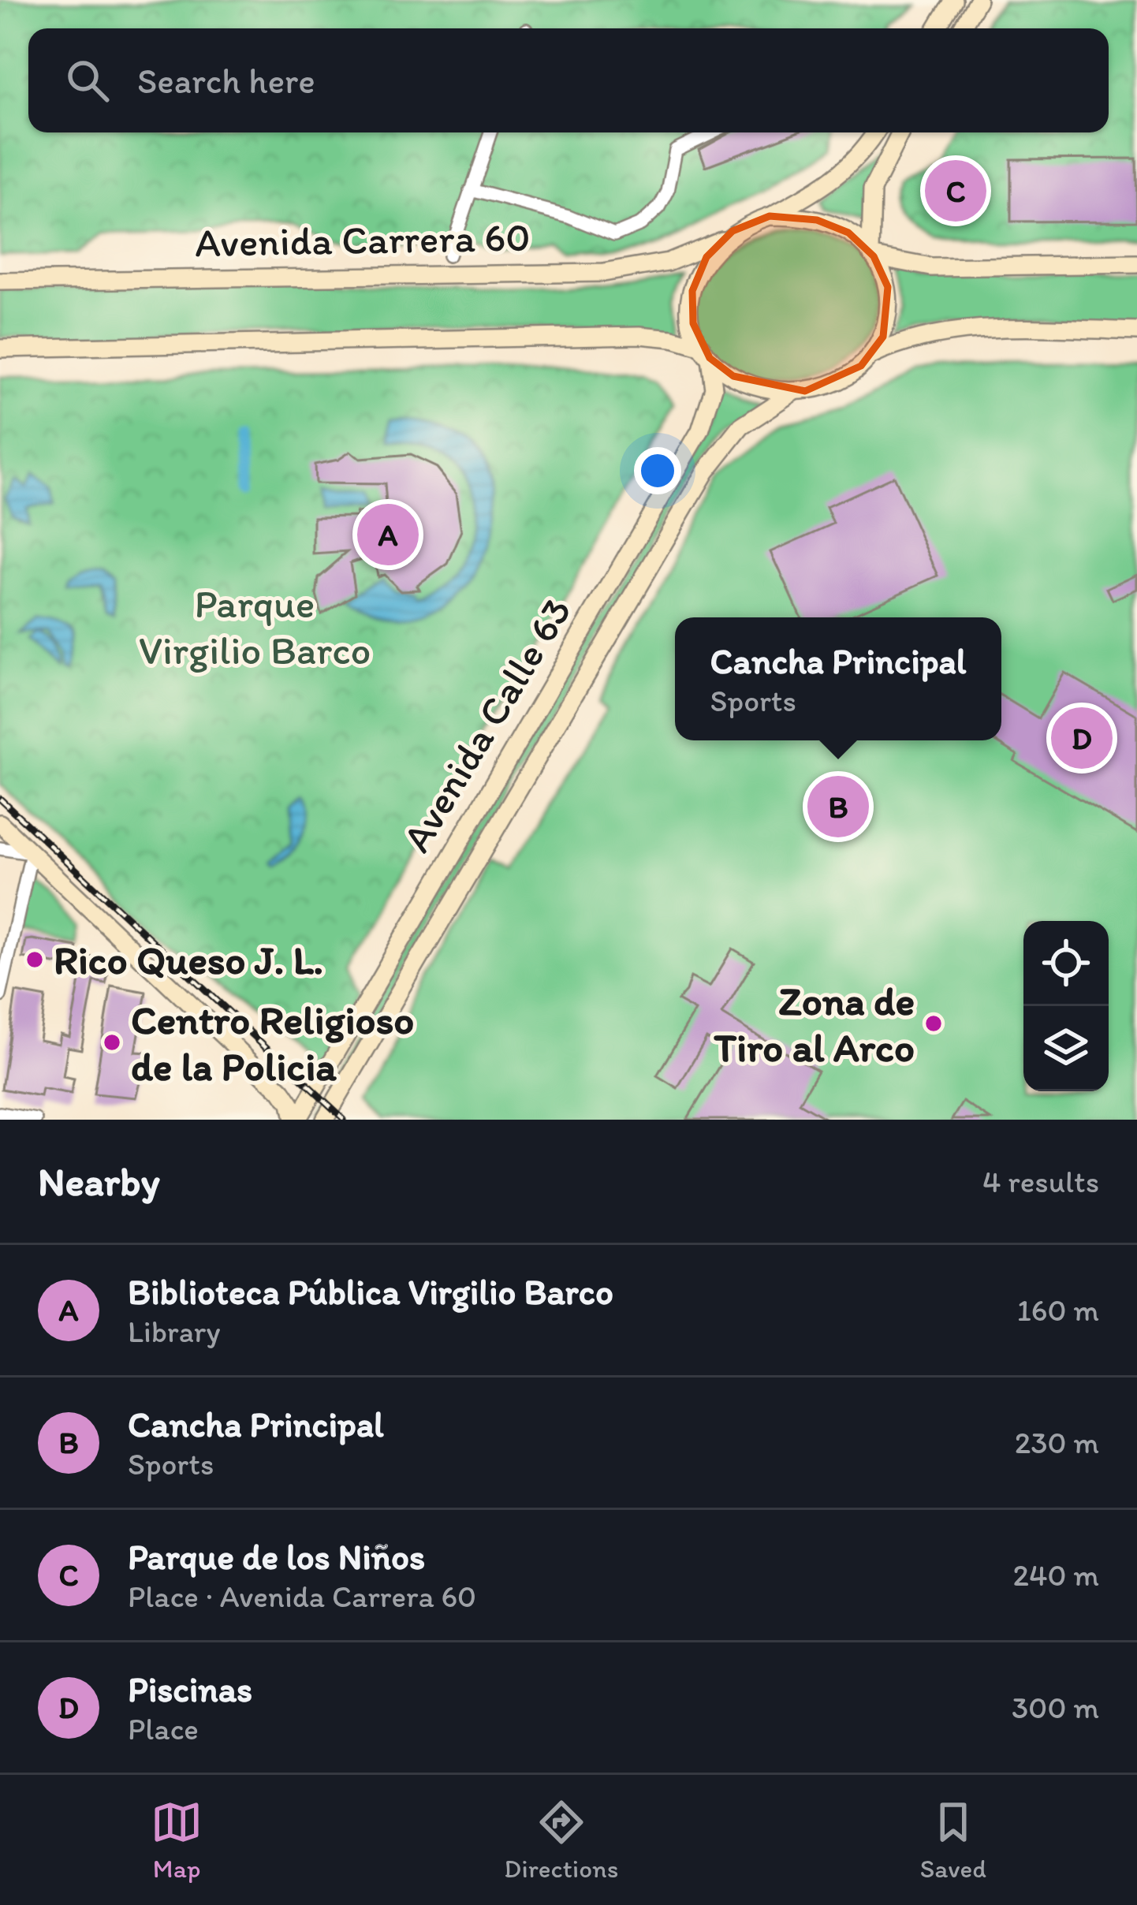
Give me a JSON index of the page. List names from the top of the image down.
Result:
{
  "streets": {
    "main road": ["Avenida Carrera 60", "Avenida Calle 63"]
  },
  "crossings": [
    ["Avenida Carrera 60", "Avenida Calle 63"]
  ],
  "parks": ["Parque Virgilio Barco"],
  "places": ["Rico Queso J. L.", "Zona de Tiro al Arco", "Centro Religioso de la Policia"],
  "page": {
    "search": "Search here",
    "pins": [
      "C",
      "A",
      "D",
      "B"
    ],
    "popup": ["Cancha Principal", "Sports"],
    "heading": ["Nearby", "4 results"],
    "list": [
      {
        "mark": "A",
        "name": "Biblioteca Pública Virgilio Barco",
        "note": "Library",
        "value": "160 m"
      },
      {
        "mark": "B",
        "name": "Cancha Principal",
        "note": "Sports",
        "value": "230 m"
      },
      {
        "mark": "C",
        "name": "Parque de los Niños",
        "note": "Place · Avenida Carrera 60",
        "value": "240 m"
      },
      {
        "mark": "D",
        "name": "Piscinas",
        "note": "Place",
        "value": "300 m"
      }
    ],
    "nav": ["Map", "Directions", "Saved"]
  }
}
